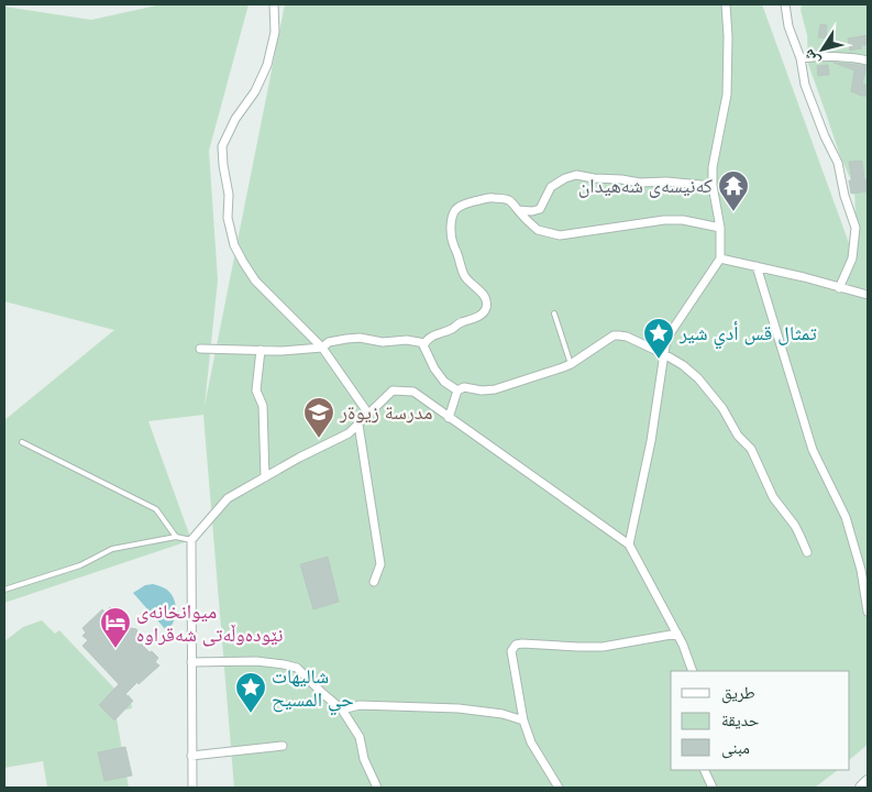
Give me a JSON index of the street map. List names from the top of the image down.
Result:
{
  "places": {
    "temple": ["کەنیسەی شەهیدان"],
    "place": ["تمثال قس أدي شير", "شاليهات حي المسيح"],
    "school or university": ["مدرسة زيوةر"],
    "hotel": ["میوانخانەی نێودەوڵەتی شەقراوە"]
  },
  "legend": ["طريق", "حديقة", "مبنى"],
  "north": "bottom left"
}
